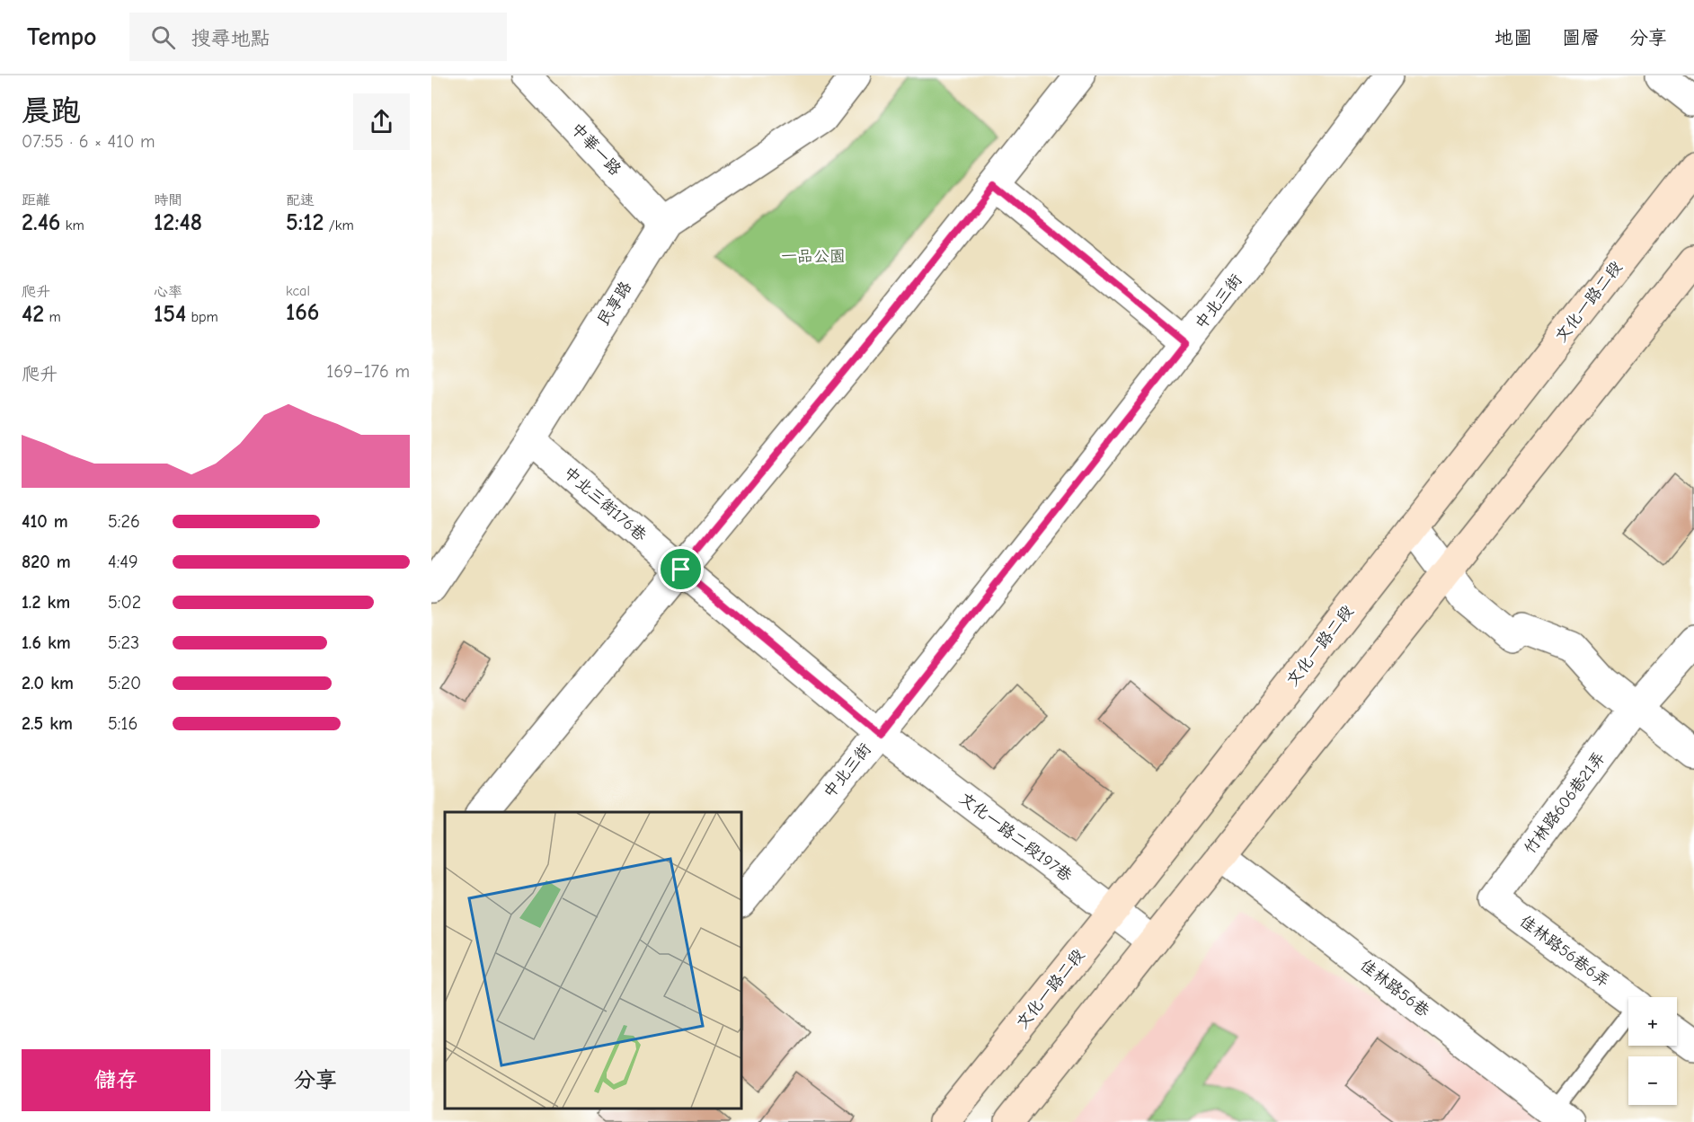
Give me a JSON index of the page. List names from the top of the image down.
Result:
{
  "streets": {
    "main road": ["文化一路二段"],
    "street": [
      "中華一路",
      "中北三街",
      "民享路",
      "中北三街176巷",
      "竹林路606巷21弄",
      "文化一路二段197巷",
      "佳林路56巷6弄",
      "佳林路56巷"
    ]
  },
  "crossings": [
    ["中華一路", "民享路"],
    ["中北三街", "中北三街176巷"],
    ["中北三街", "文化一路二段197巷"],
    ["文化一路二段", "文化一路二段197巷"],
    ["民享路", "中北三街176巷"],
    ["中北三街176巷", "文化一路二段197巷"],
    ["竹林路606巷21弄", "佳林路56巷6弄"],
    ["佳林路56巷6弄", "佳林路56巷"]
  ],
  "parks": ["一品公園"],
  "page": {
    "header": "Tempo",
    "search": "搜尋地點",
    "nav": ["地圖", "圖層", "分享"],
    "heading": ["晨跑", "07:55 · 6 × 410 m"],
    "stats": [
      ["距離", "2.46 km"],
      ["時間", "12:48"],
      ["配速", "5:12 /km"],
      ["爬升", "42 m"],
      ["心率", "154 bpm"],
      ["kcal", "166"]
    ],
    "chart": ["爬升", "169–176 m"],
    "list": [
      {
        "name": "410 m",
        "note": "5:26"
      },
      {
        "name": "820 m",
        "note": "4:49"
      },
      {
        "name": "1.2 km",
        "note": "5:02"
      },
      {
        "name": "1.6 km",
        "note": "5:23"
      },
      {
        "name": "2.0 km",
        "note": "5:20"
      },
      {
        "name": "2.5 km",
        "note": "5:16"
      }
    ],
    "map_buttons": ["+", "−"],
    "buttons": ["儲存", "分享"]
  }
}
